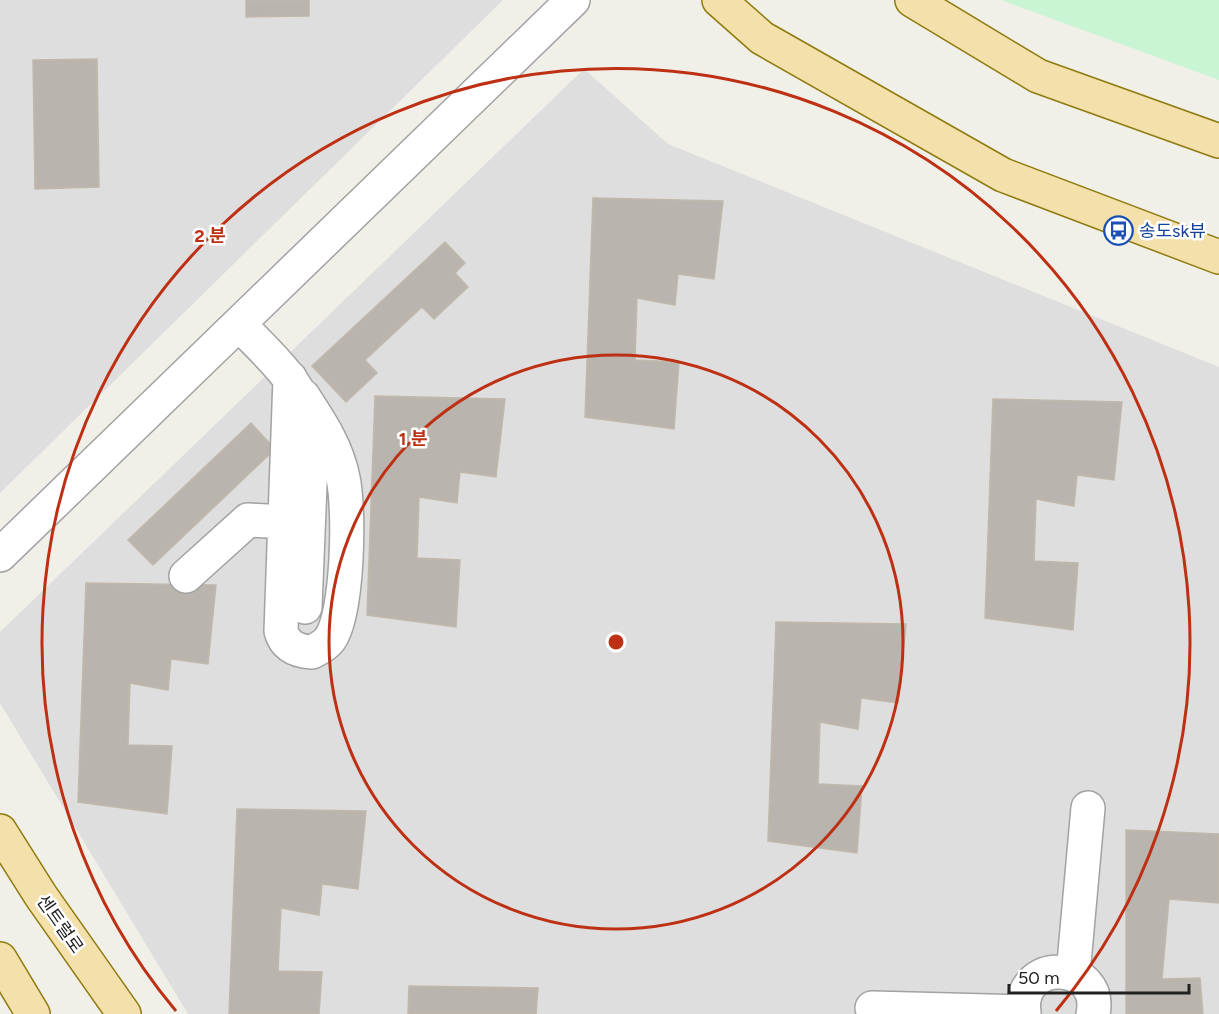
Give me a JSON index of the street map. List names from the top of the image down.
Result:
{
  "streets": {
    "main road": ["센트럴로"]
  },
  "places": {
    "bus stop": ["송도sk뷰"]
  },
  "scale_bar": "50 m",
  "rings": ["2 분", "1 분"]
}
